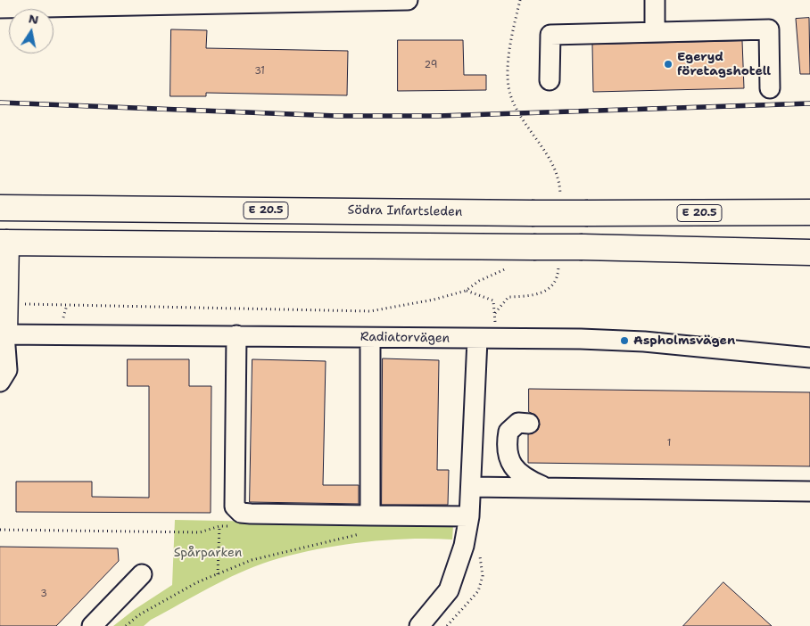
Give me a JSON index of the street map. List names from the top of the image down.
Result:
{
  "streets": {
    "main road": ["E 20.5", "Södra Infartsleden"],
    "street": ["Radiatorvägen"]
  },
  "parks": ["Spårparken"],
  "places": ["Egeryd företagshotell", "Aspholmsvägen"],
  "house_numbers": [
    "29",
    "31",
    "1",
    "3"
  ],
  "north": "top"
}
